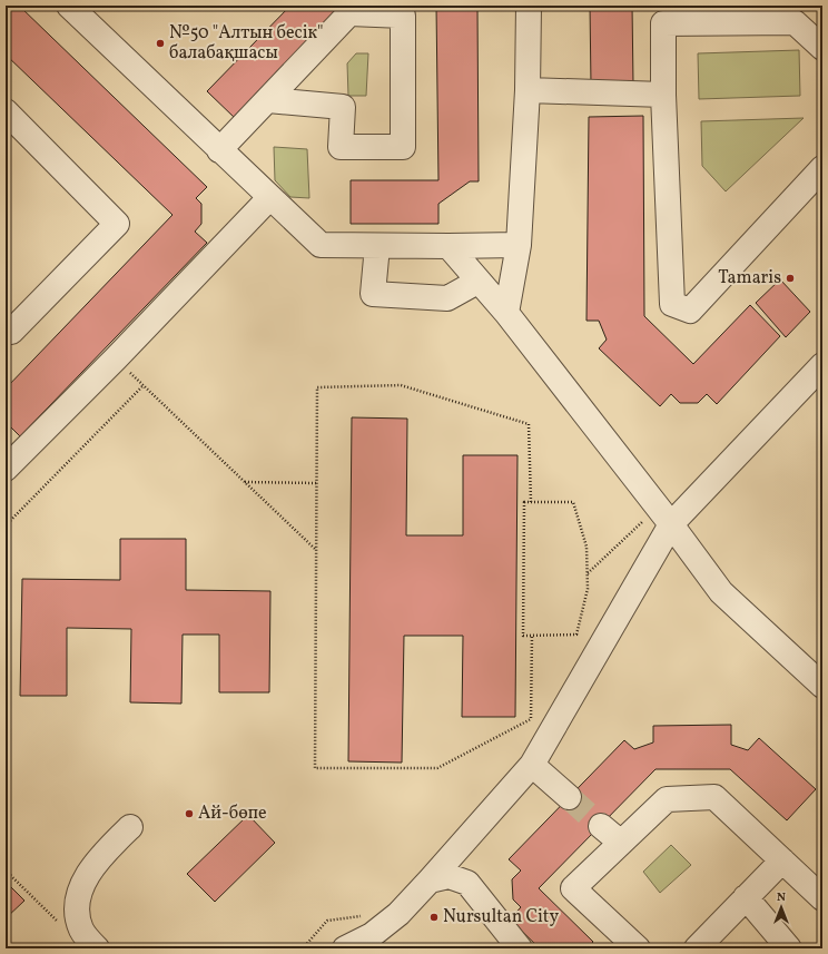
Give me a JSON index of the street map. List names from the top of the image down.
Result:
{
  "places": [
    "№50 \"Алтын бесік\" балабақшасы",
    "Tamaris",
    "Ай-бөпе",
    "Nursultan City"
  ],
  "north": "top"
}
